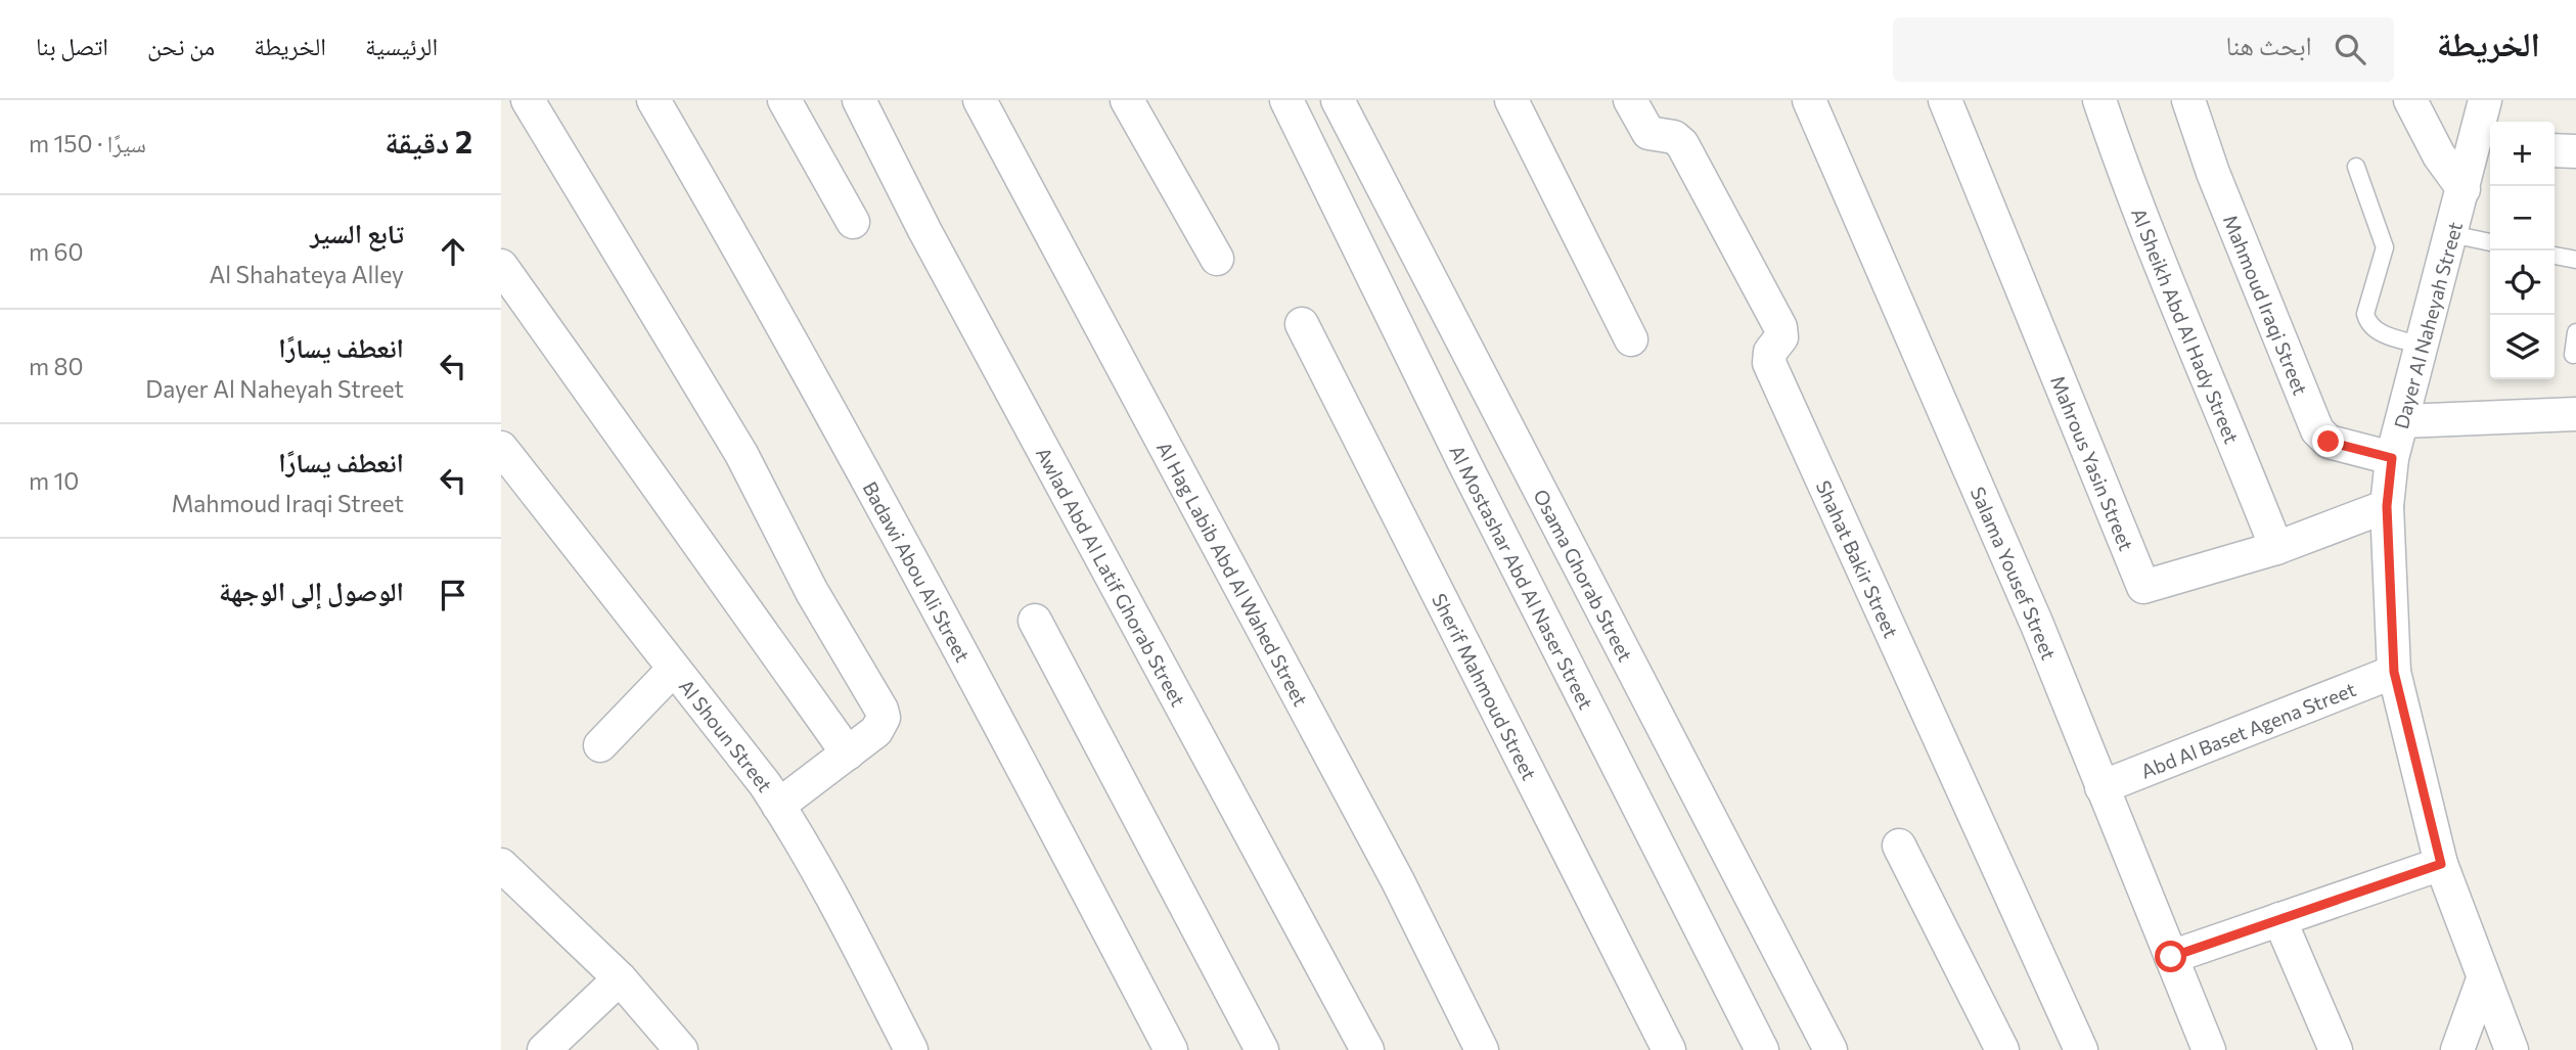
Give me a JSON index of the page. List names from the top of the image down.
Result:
{
  "streets": {
    "street": [
      "Mahmoud Iraqi Street",
      "Al Sheikh Abd Al Hady Street",
      "Dayer Al Naheyah Street",
      "Mahrous Yasin Street",
      "Shahat Bakir Street",
      "Badawi Abou Ali Street",
      "Al Hag Labib Abd Al Wahed Street",
      "Salama Yousef Street",
      "Osama Ghorab Street",
      "Awlad Abd Al Latif Ghorab Street",
      "Al Mostashar Abd Al Naser Street",
      "Sherif Mahmoud Street",
      "Abd Al Baset Agena Street",
      "Al Shoun Street"
    ]
  },
  "crossings": [
    ["Mahmoud Iraqi Street", "Dayer Al Naheyah Street"],
    ["Al Sheikh Abd Al Hady Street", "Mahrous Yasin Street"],
    ["Dayer Al Naheyah Street", "Mahrous Yasin Street"],
    ["Dayer Al Naheyah Street", "Abd Al Baset Agena Street"],
    ["Salama Yousef Street", "Abd Al Baset Agena Street"]
  ],
  "page": {
    "header": "الخريطة",
    "search": "ابحث هنا",
    "nav": [
      "الرئيسية",
      "الخريطة",
      "من نحن",
      "اتصل بنا"
    ],
    "heading": ["2 دقيقة", "سيرًا · 150 m"],
    "map_buttons": ["+", "−"],
    "list": [
      ["تابع السير", "Al Shahateya Alley", "60 m"],
      ["انعطف يسارًا", "Dayer Al Naheyah Street", "80 m"],
      ["انعطف يسارًا", "Mahmoud Iraqi Street", "10 m"],
      "الوصول إلى الوجهة"
    ]
  }
}
